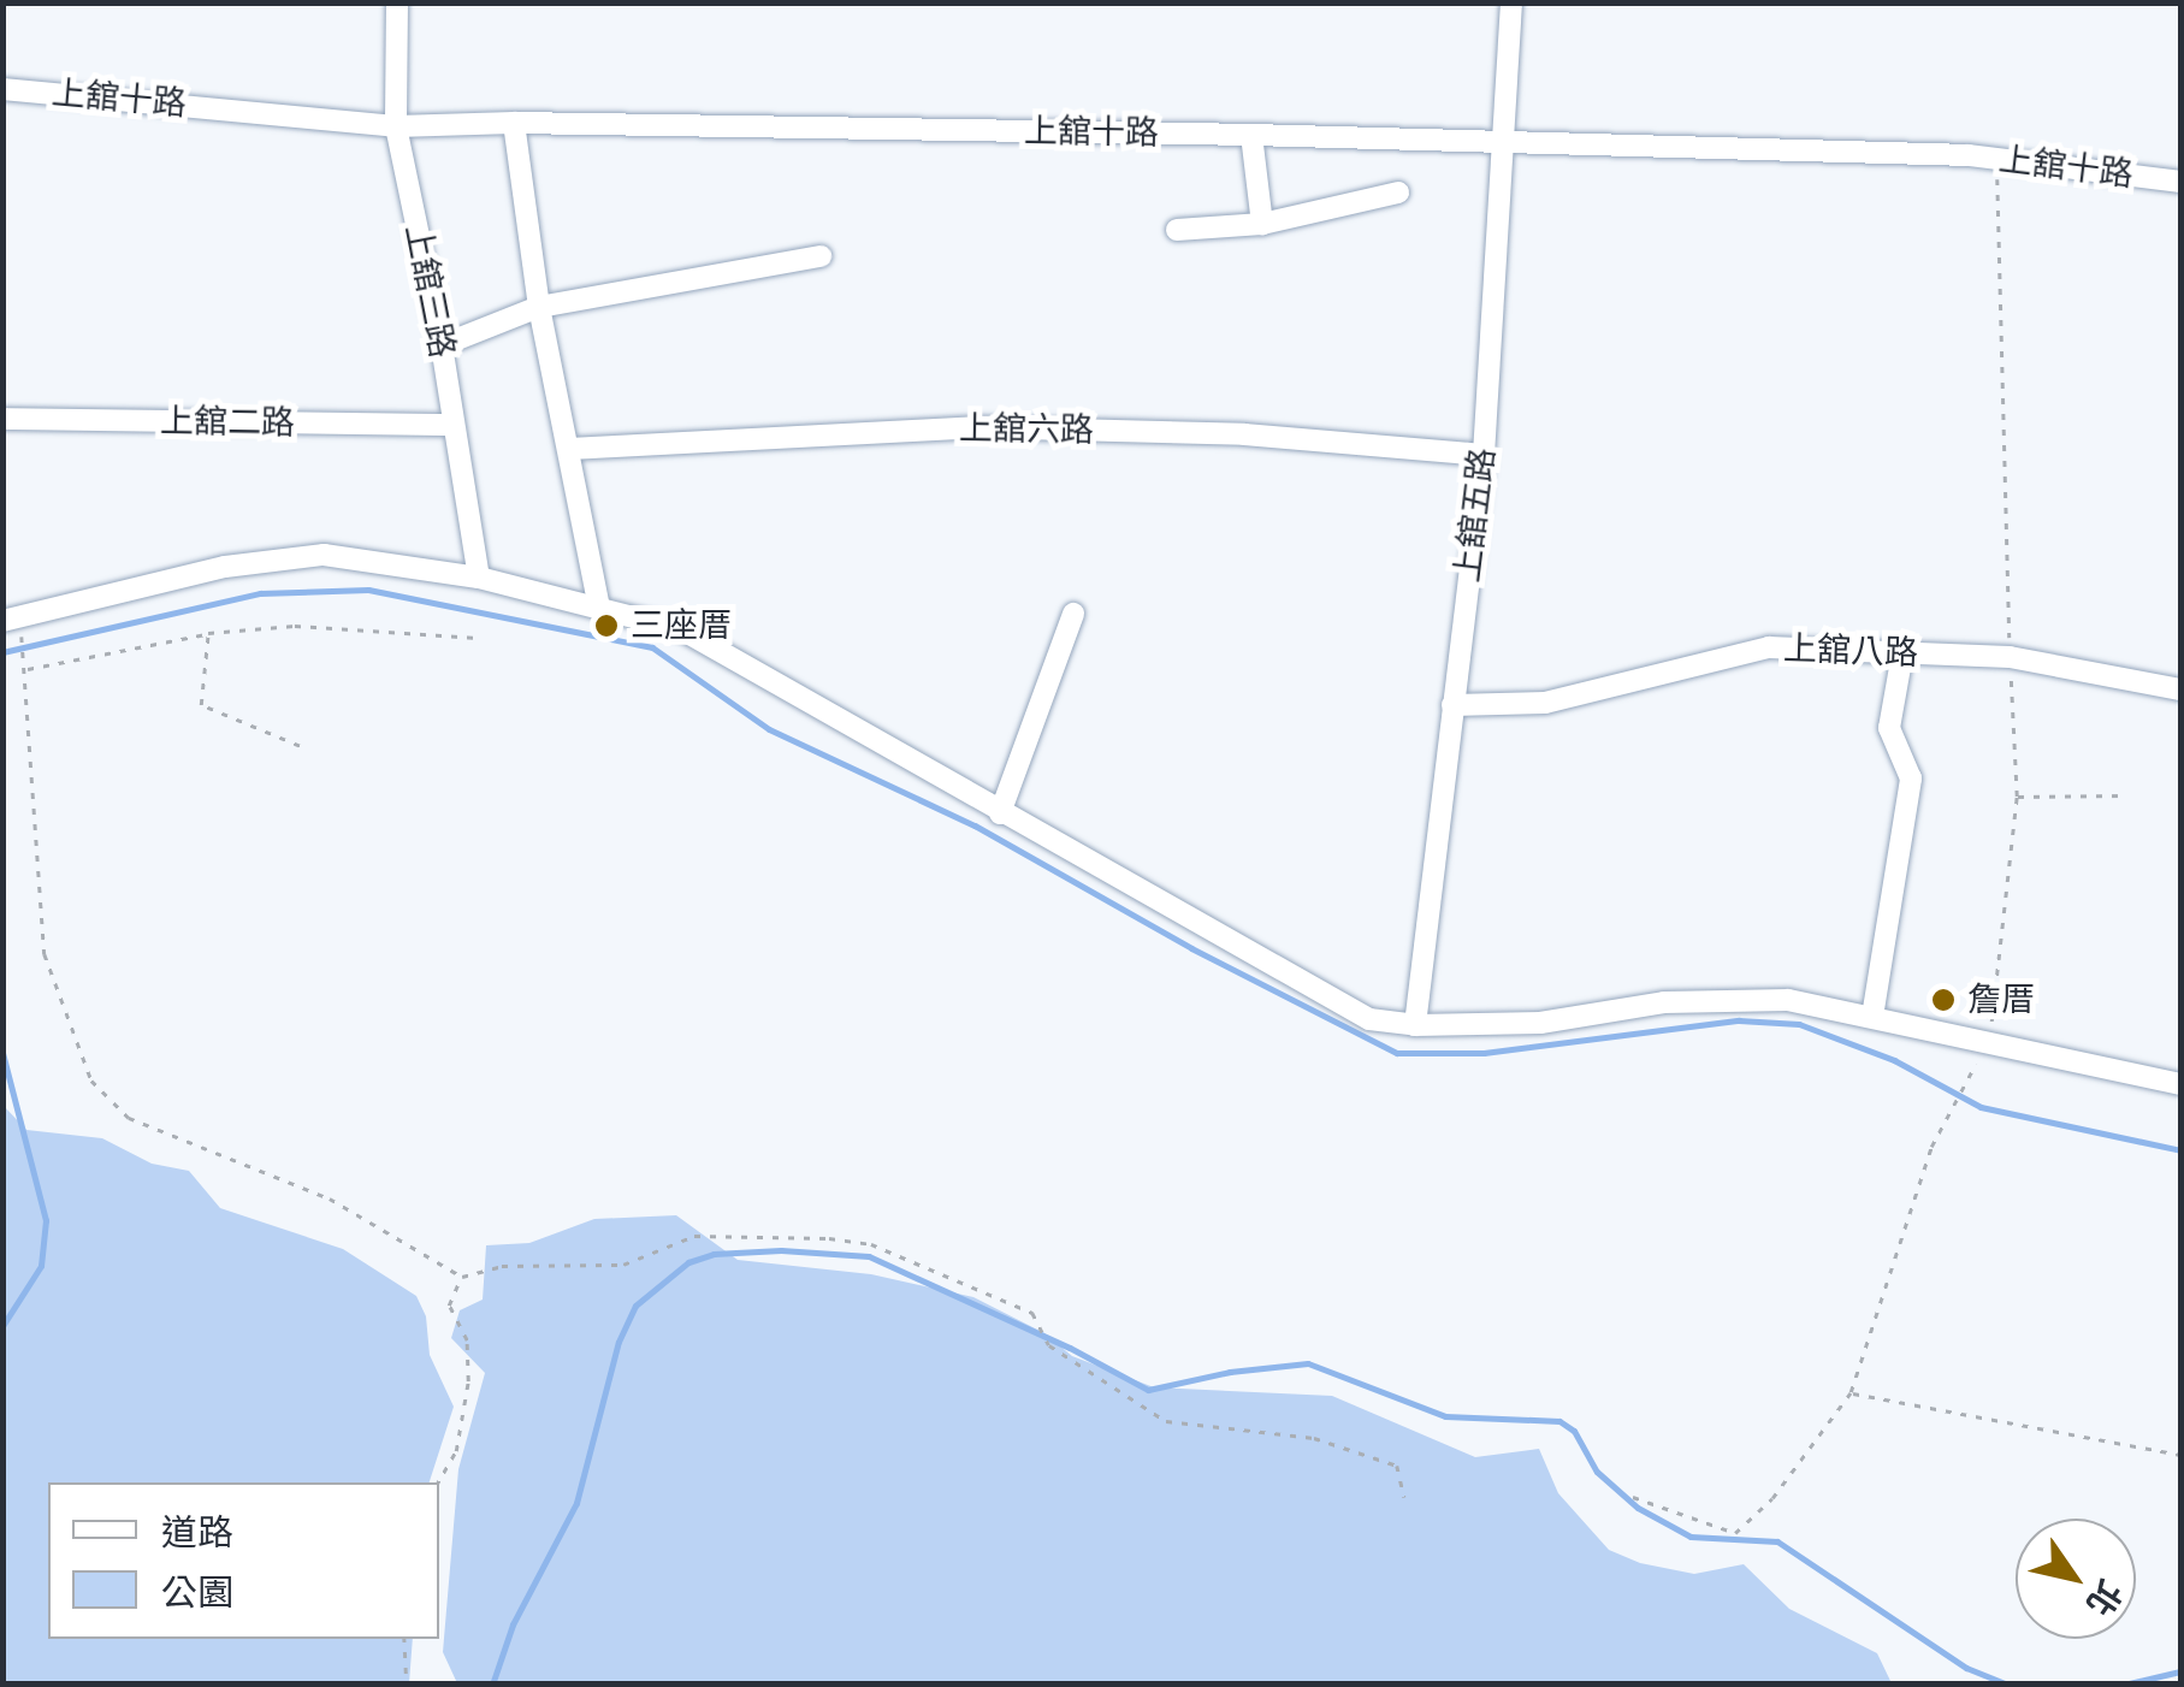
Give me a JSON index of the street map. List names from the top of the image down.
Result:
{
  "streets": {
    "street": [
      "上舘十路",
      "上舘三路",
      "上舘二路",
      "上舘六路",
      "上舘五路",
      "上舘八路"
    ]
  },
  "crossings": [
    ["上舘十路", "上舘三路"],
    ["上舘十路", "上舘五路"],
    ["上舘三路", "上舘二路"],
    ["上舘六路", "上舘五路"],
    ["上舘五路", "上舘八路"]
  ],
  "places": ["三座厝", "詹厝"],
  "legend": ["道路", "公園"],
  "north": "bottom right"
}
